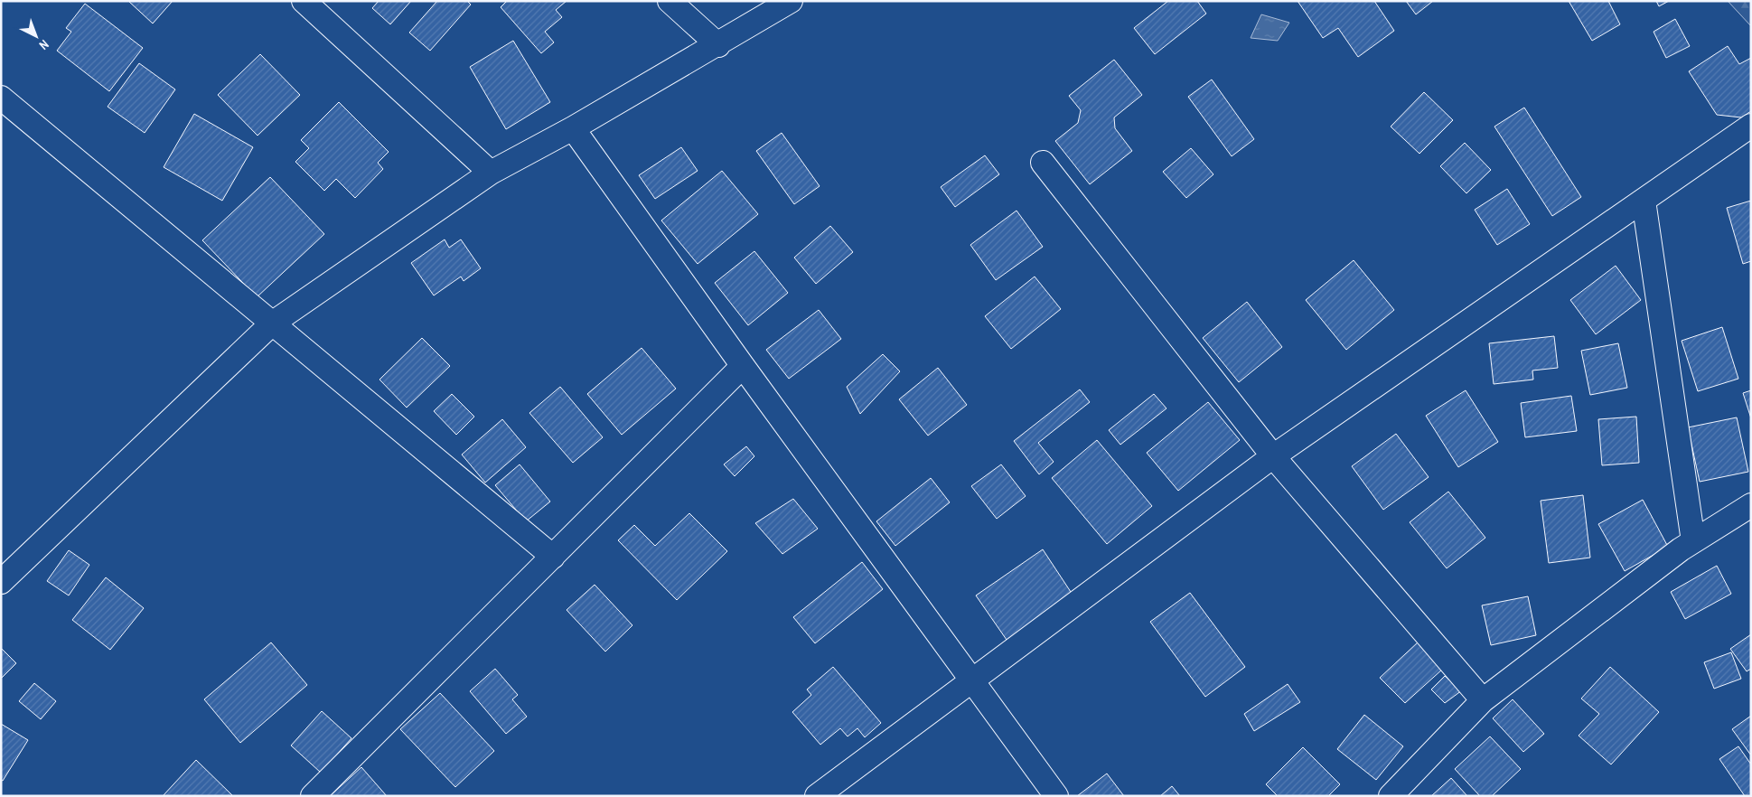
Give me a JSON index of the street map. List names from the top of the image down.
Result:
{
  "north": "bottom right"
}
